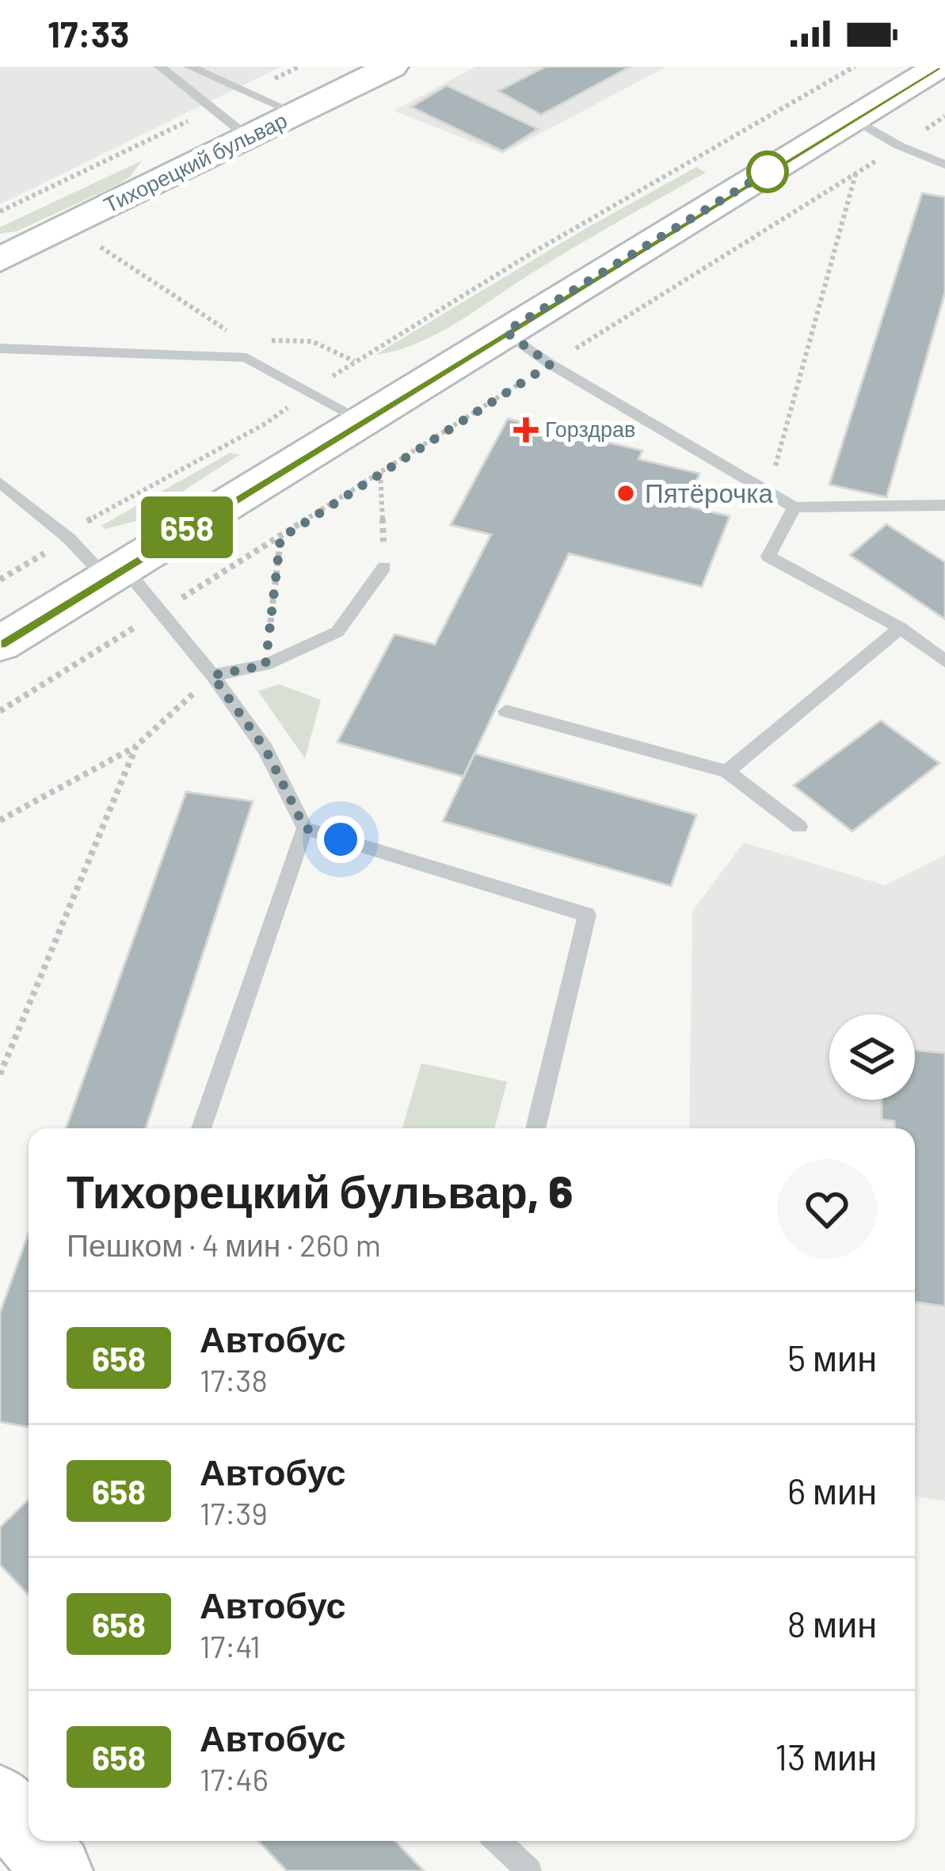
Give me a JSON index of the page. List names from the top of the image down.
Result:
{
  "streets": {
    "street": ["Тихорецкий бульвар"]
  },
  "places": {
    "health": ["Горздрав"],
    "other": ["Пятёрочка"]
  },
  "lines": ["bus line 658"],
  "page": {
    "status": "17:33",
    "on_map": "658",
    "heading": ["Тихорецкий бульвар, 6", "Пешком · 4 мин · 260 m"],
    "list": [
      {
        "mark": "658",
        "name": "Автобус",
        "note": "17:38",
        "value": "5 мин"
      },
      {
        "mark": "658",
        "name": "Автобус",
        "note": "17:39",
        "value": "6 мин"
      },
      {
        "mark": "658",
        "name": "Автобус",
        "note": "17:41",
        "value": "8 мин"
      },
      {
        "mark": "658",
        "name": "Автобус",
        "note": "17:46",
        "value": "13 мин"
      }
    ]
  }
}
